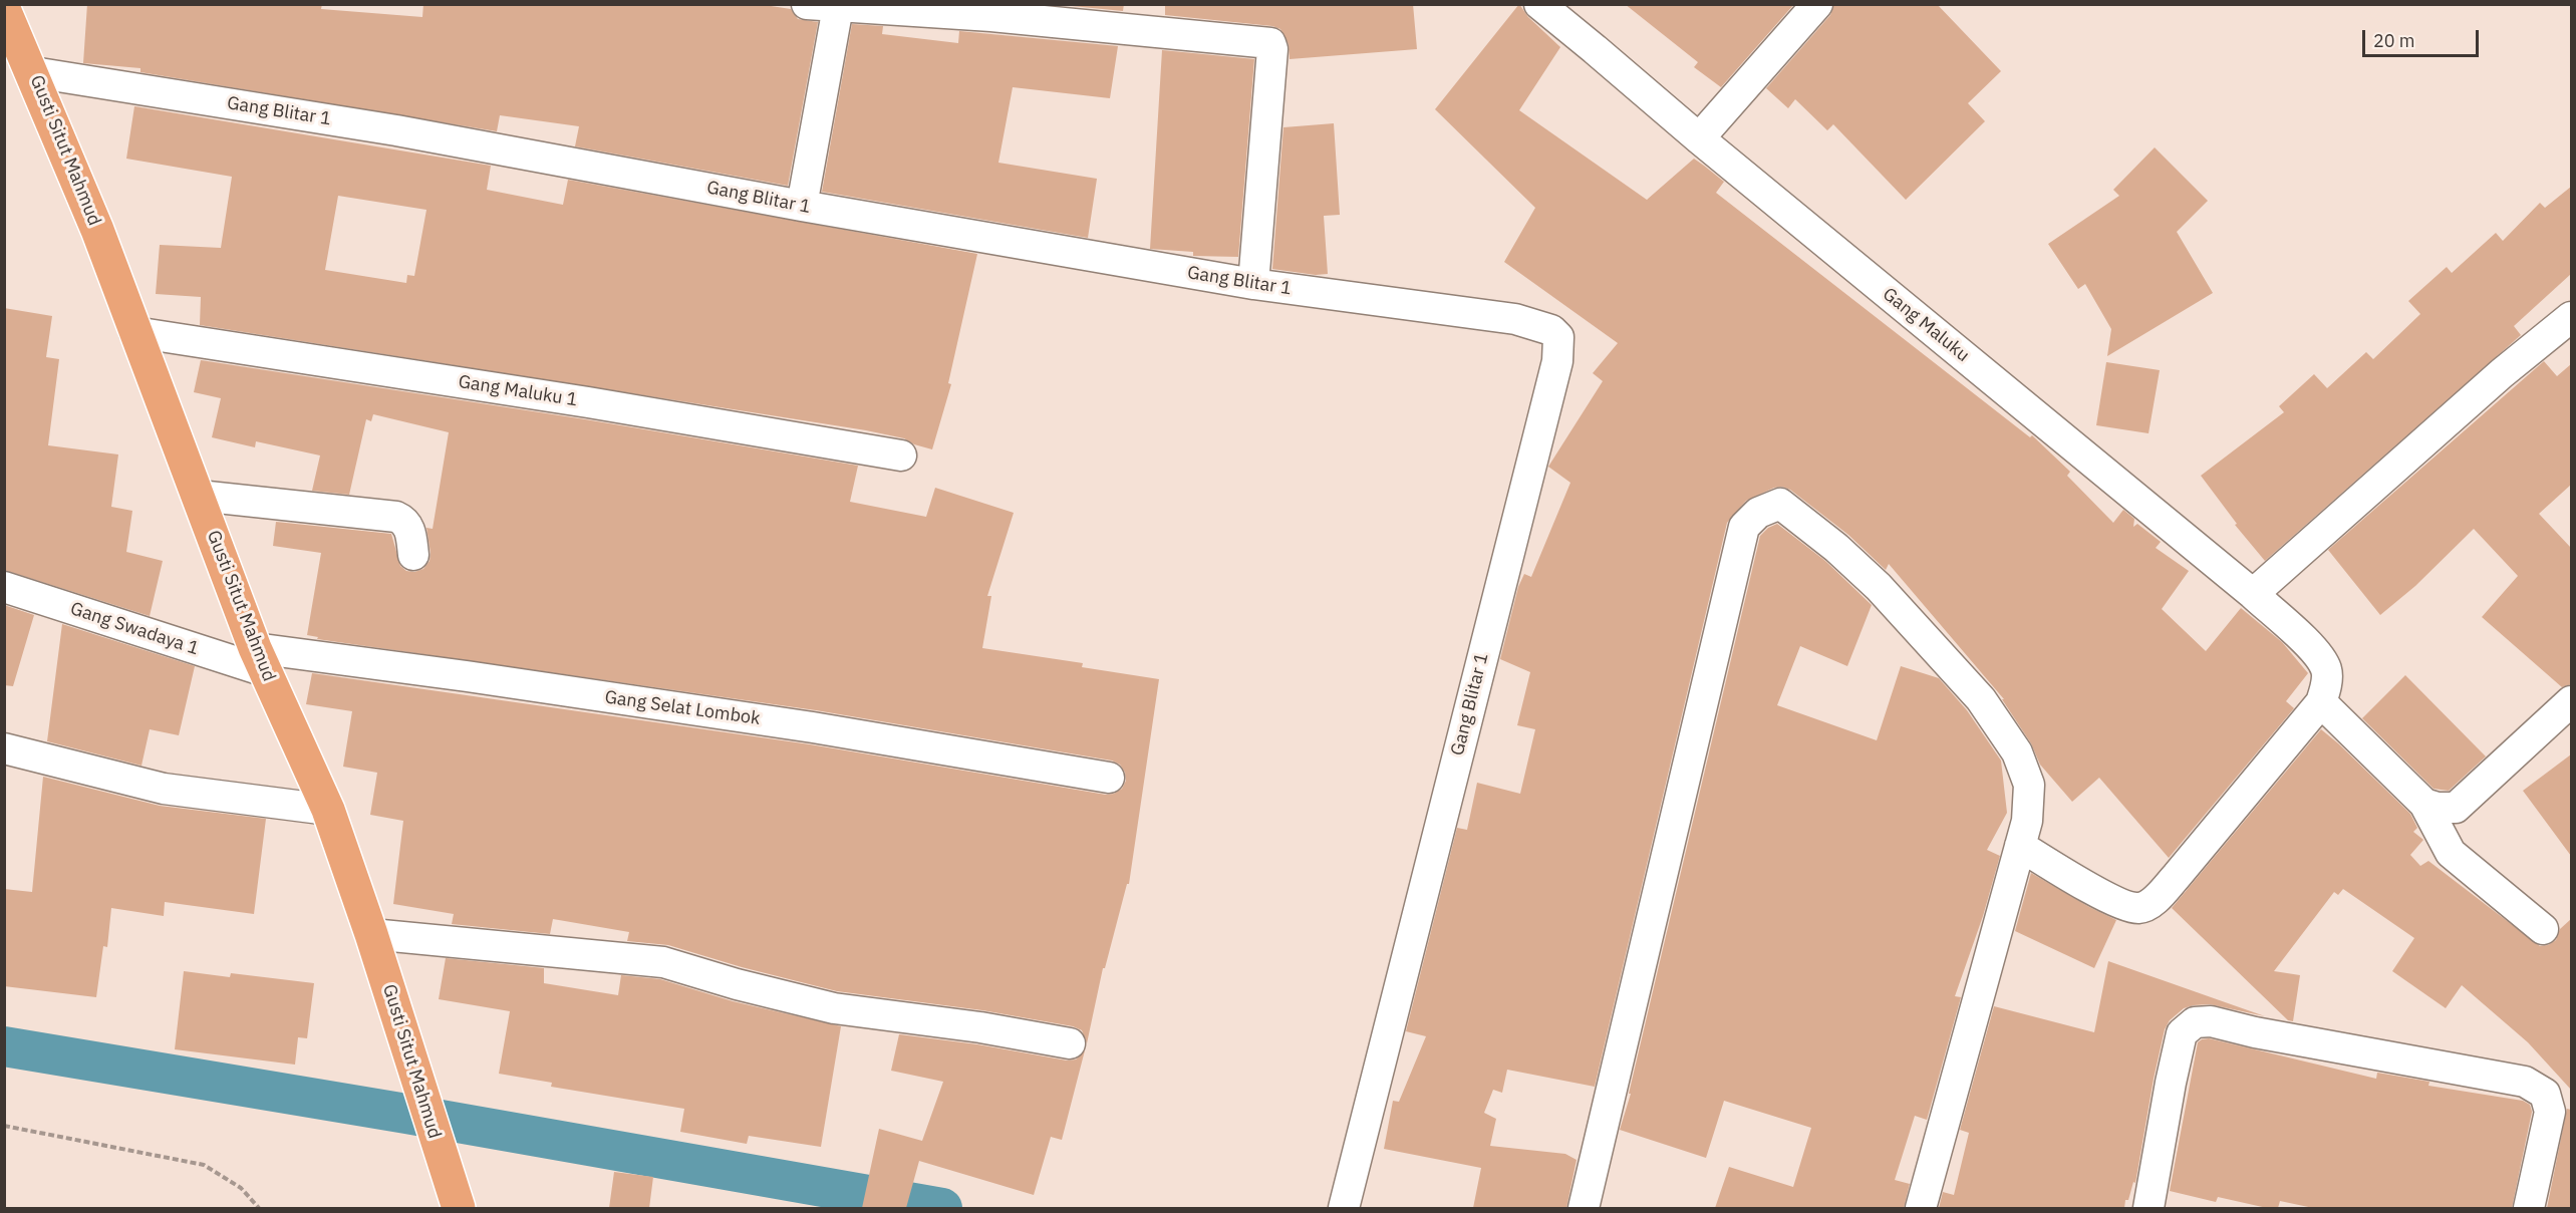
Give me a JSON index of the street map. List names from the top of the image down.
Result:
{
  "streets": {
    "highway": ["Gusti Situt Mahmud"],
    "street": [
      "Gang Blitar 1",
      "Gang Maluku",
      "Gang Maluku 1",
      "Gang Swadaya 1",
      "Gang Selat Lombok"
    ]
  },
  "crossings": [
    ["Gang Blitar 1", "Gusti Situt Mahmud"],
    ["Gusti Situt Mahmud", "Gang Maluku 1"],
    ["Gusti Situt Mahmud", "Gang Swadaya 1"],
    ["Gusti Situt Mahmud", "Gang Selat Lombok"],
    ["Gang Swadaya 1", "Gang Selat Lombok"]
  ],
  "scale_bar": "20 m"
}
